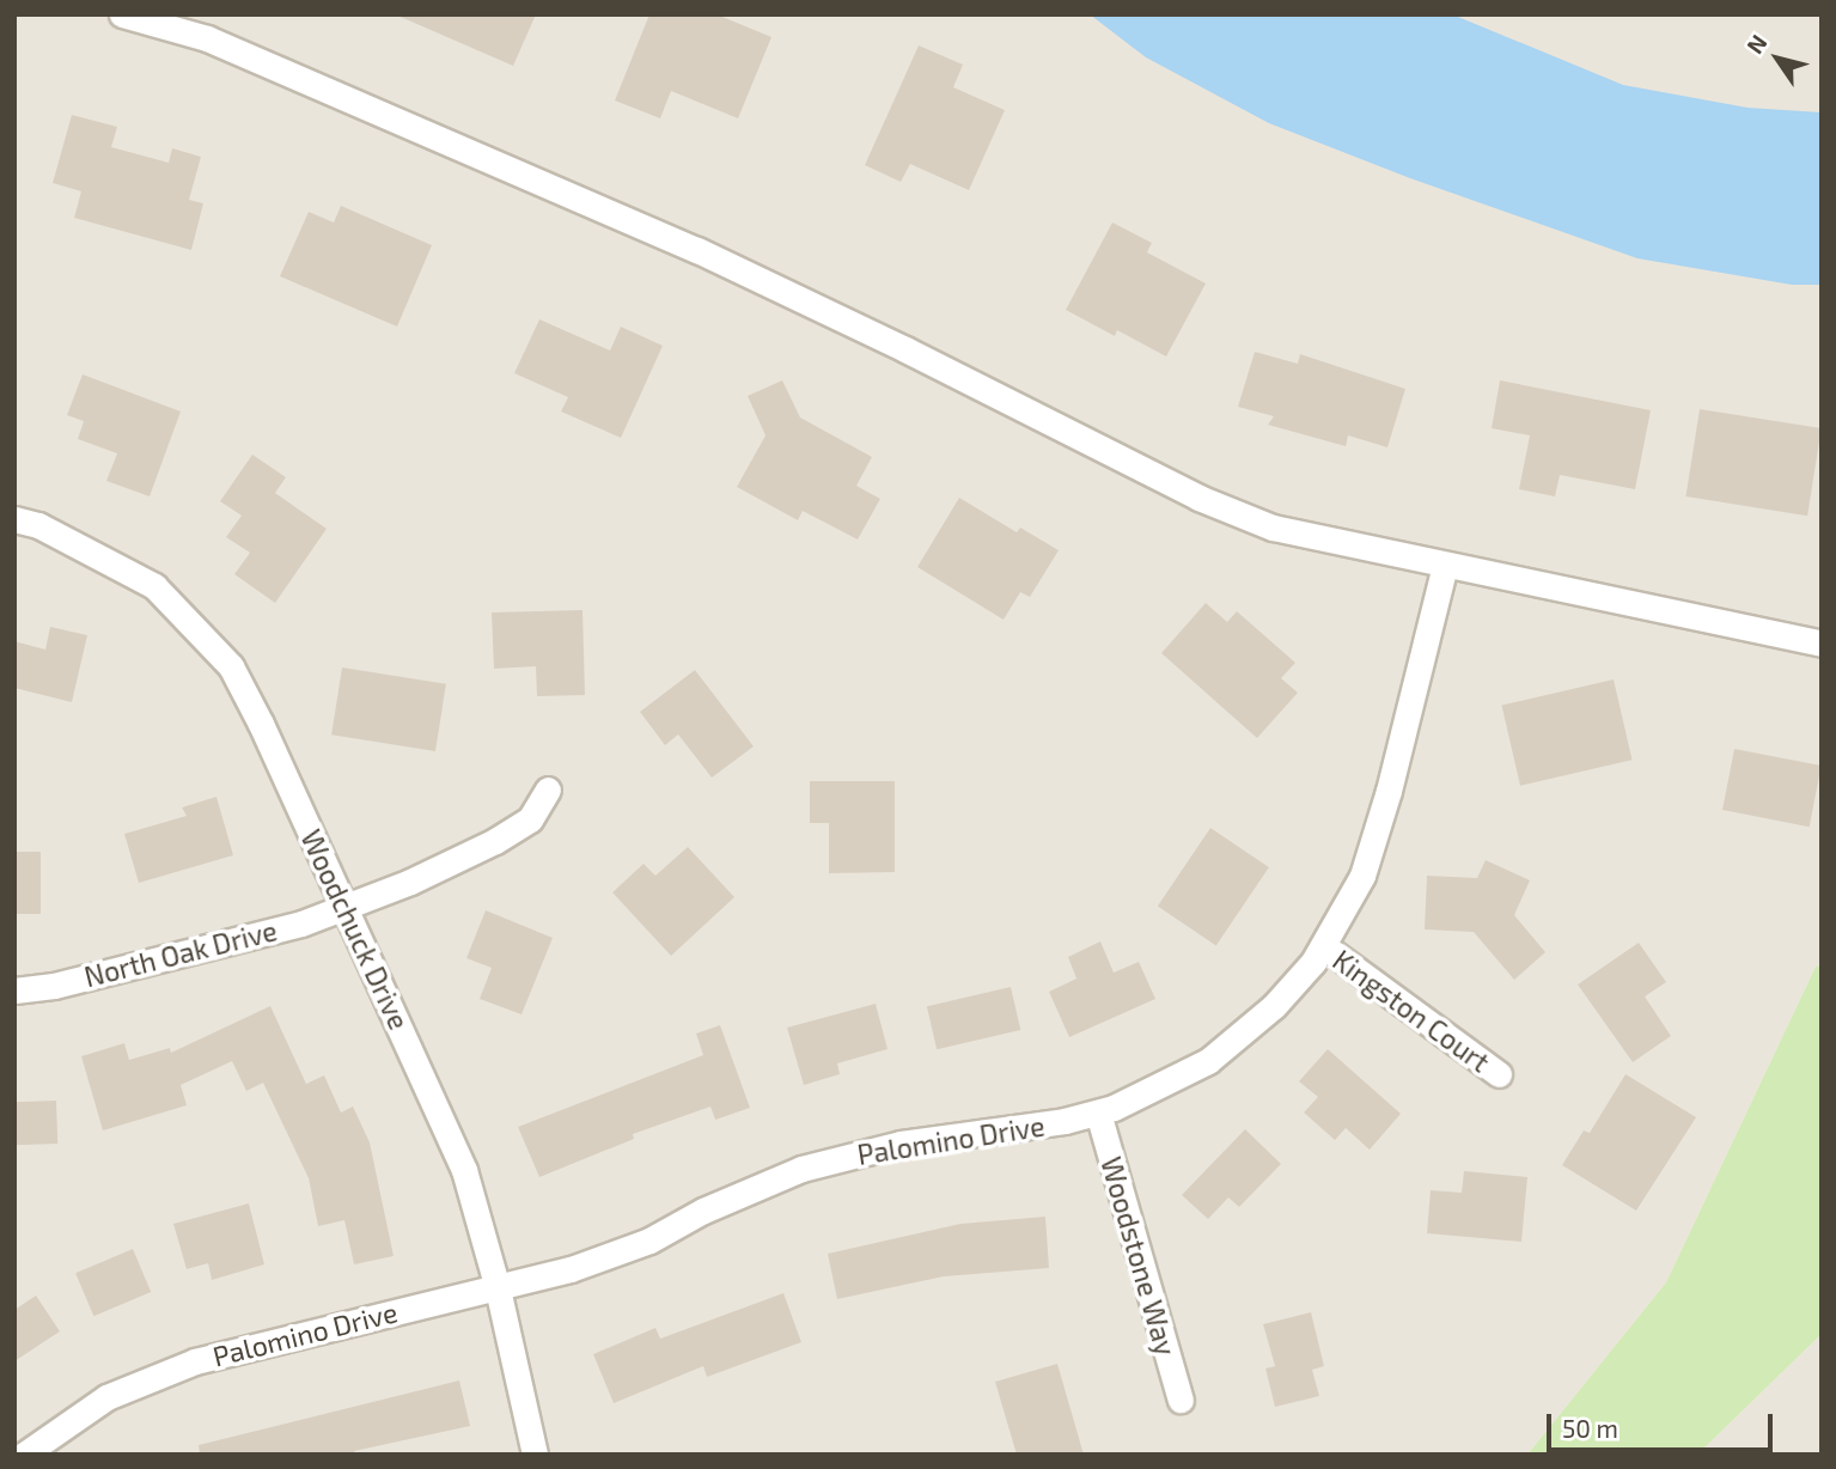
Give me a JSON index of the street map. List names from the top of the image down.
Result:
{
  "streets": {
    "street": [
      "Woodchuck Drive",
      "North Oak Drive",
      "Kingston Court",
      "Palomino Drive",
      "Woodstone Way"
    ]
  },
  "crossings": [
    ["Woodchuck Drive", "North Oak Drive"],
    ["Woodchuck Drive", "Palomino Drive"],
    ["Kingston Court", "Palomino Drive"],
    ["Palomino Drive", "Woodstone Way"]
  ],
  "scale_bar": "50 m",
  "north": "top left"
}
